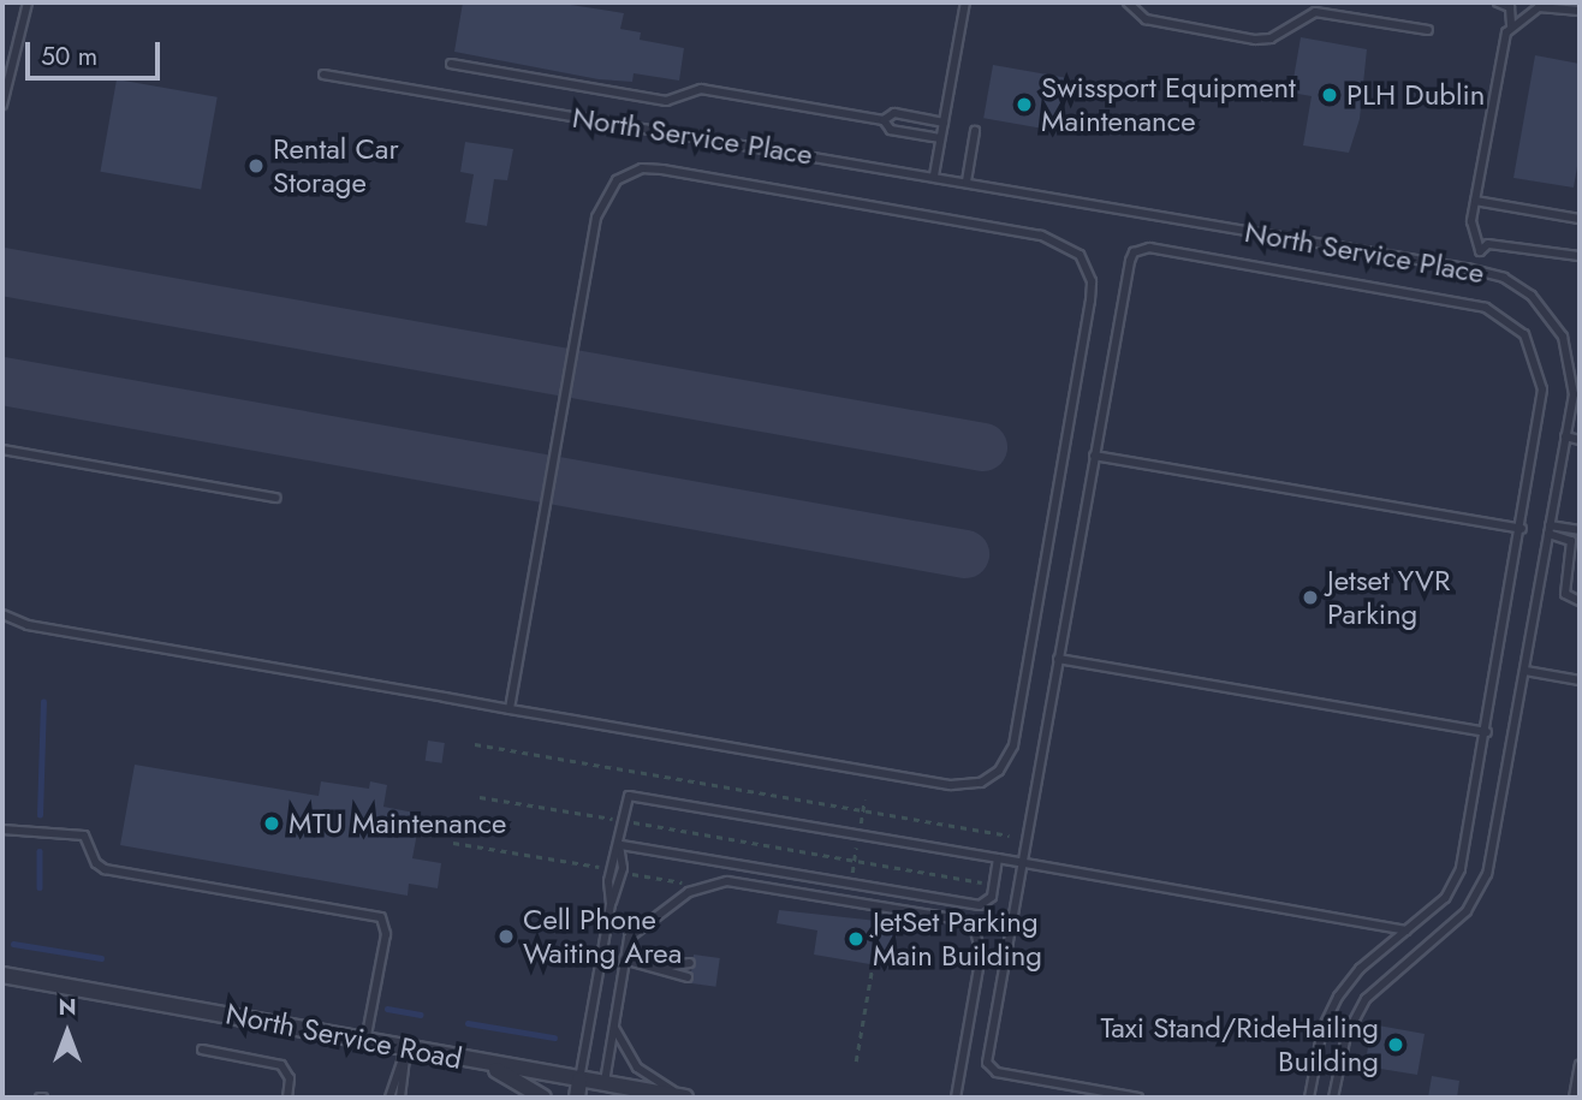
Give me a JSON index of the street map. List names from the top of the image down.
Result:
{
  "streets": {
    "street": ["North Service Road"],
    "lane": ["North Service Place"]
  },
  "places": [
    "PLH Dublin",
    "Swissport Equipment Maintenance",
    "Rental Car Storage",
    "Jetset YVR Parking",
    "MTU Maintenance",
    "Cell Phone Waiting Area",
    "JetSet Parking Main Building",
    "Taxi Stand/RideHailing Building"
  ],
  "scale_bar": "50 m",
  "north": "top"
}
